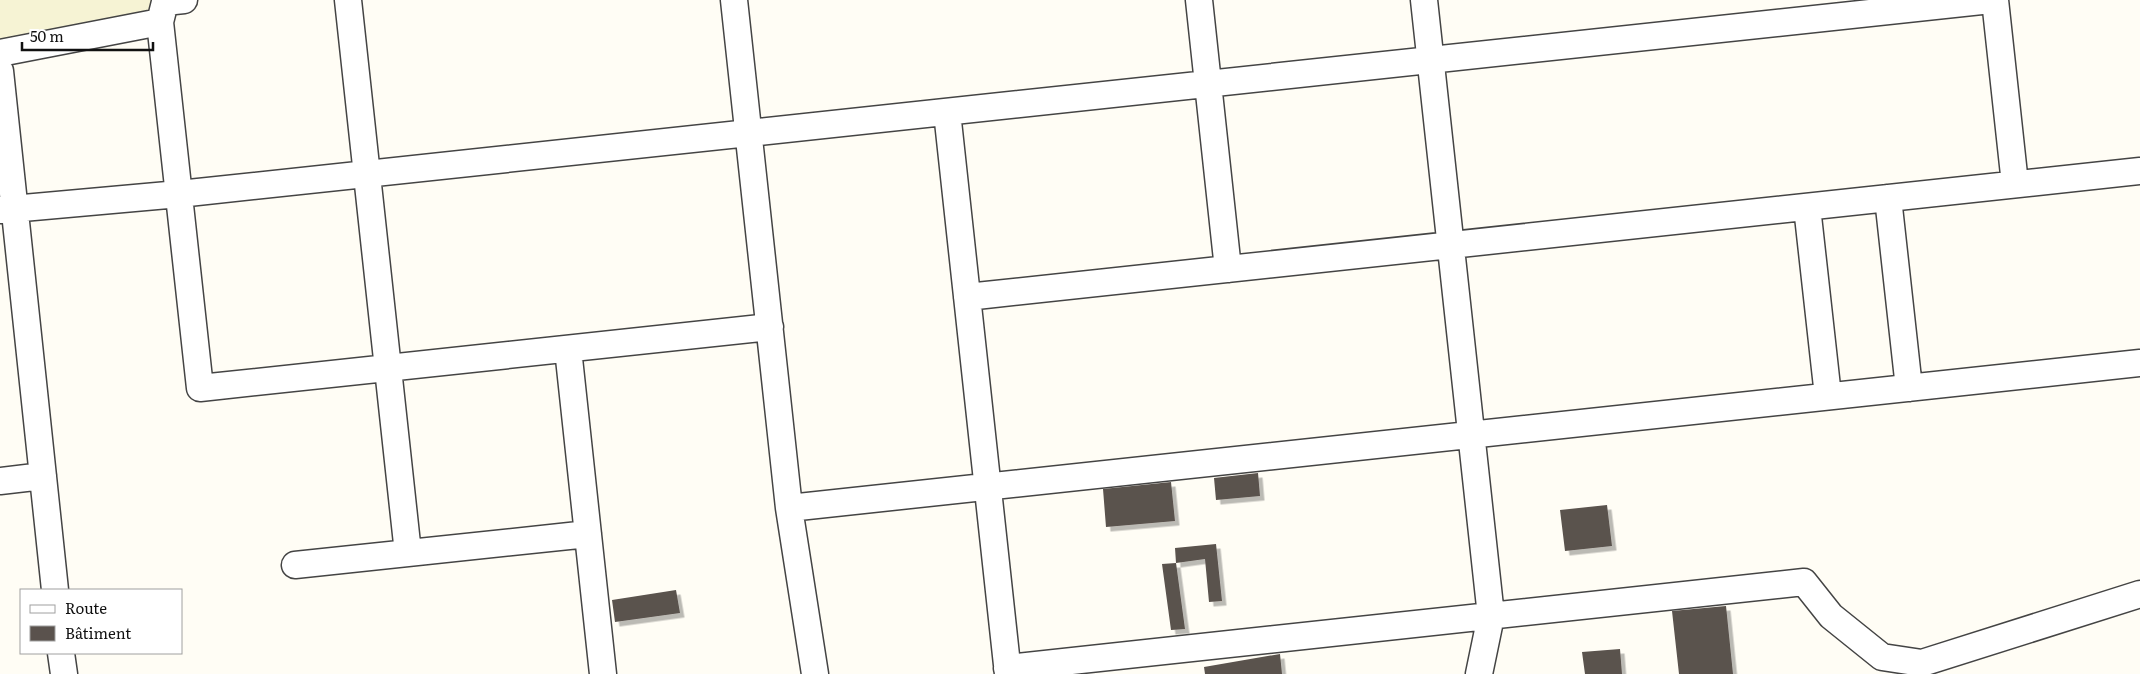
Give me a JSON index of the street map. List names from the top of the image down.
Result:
{
  "legend": ["Route", "Bâtiment"],
  "scale_bar": "50 m"
}
